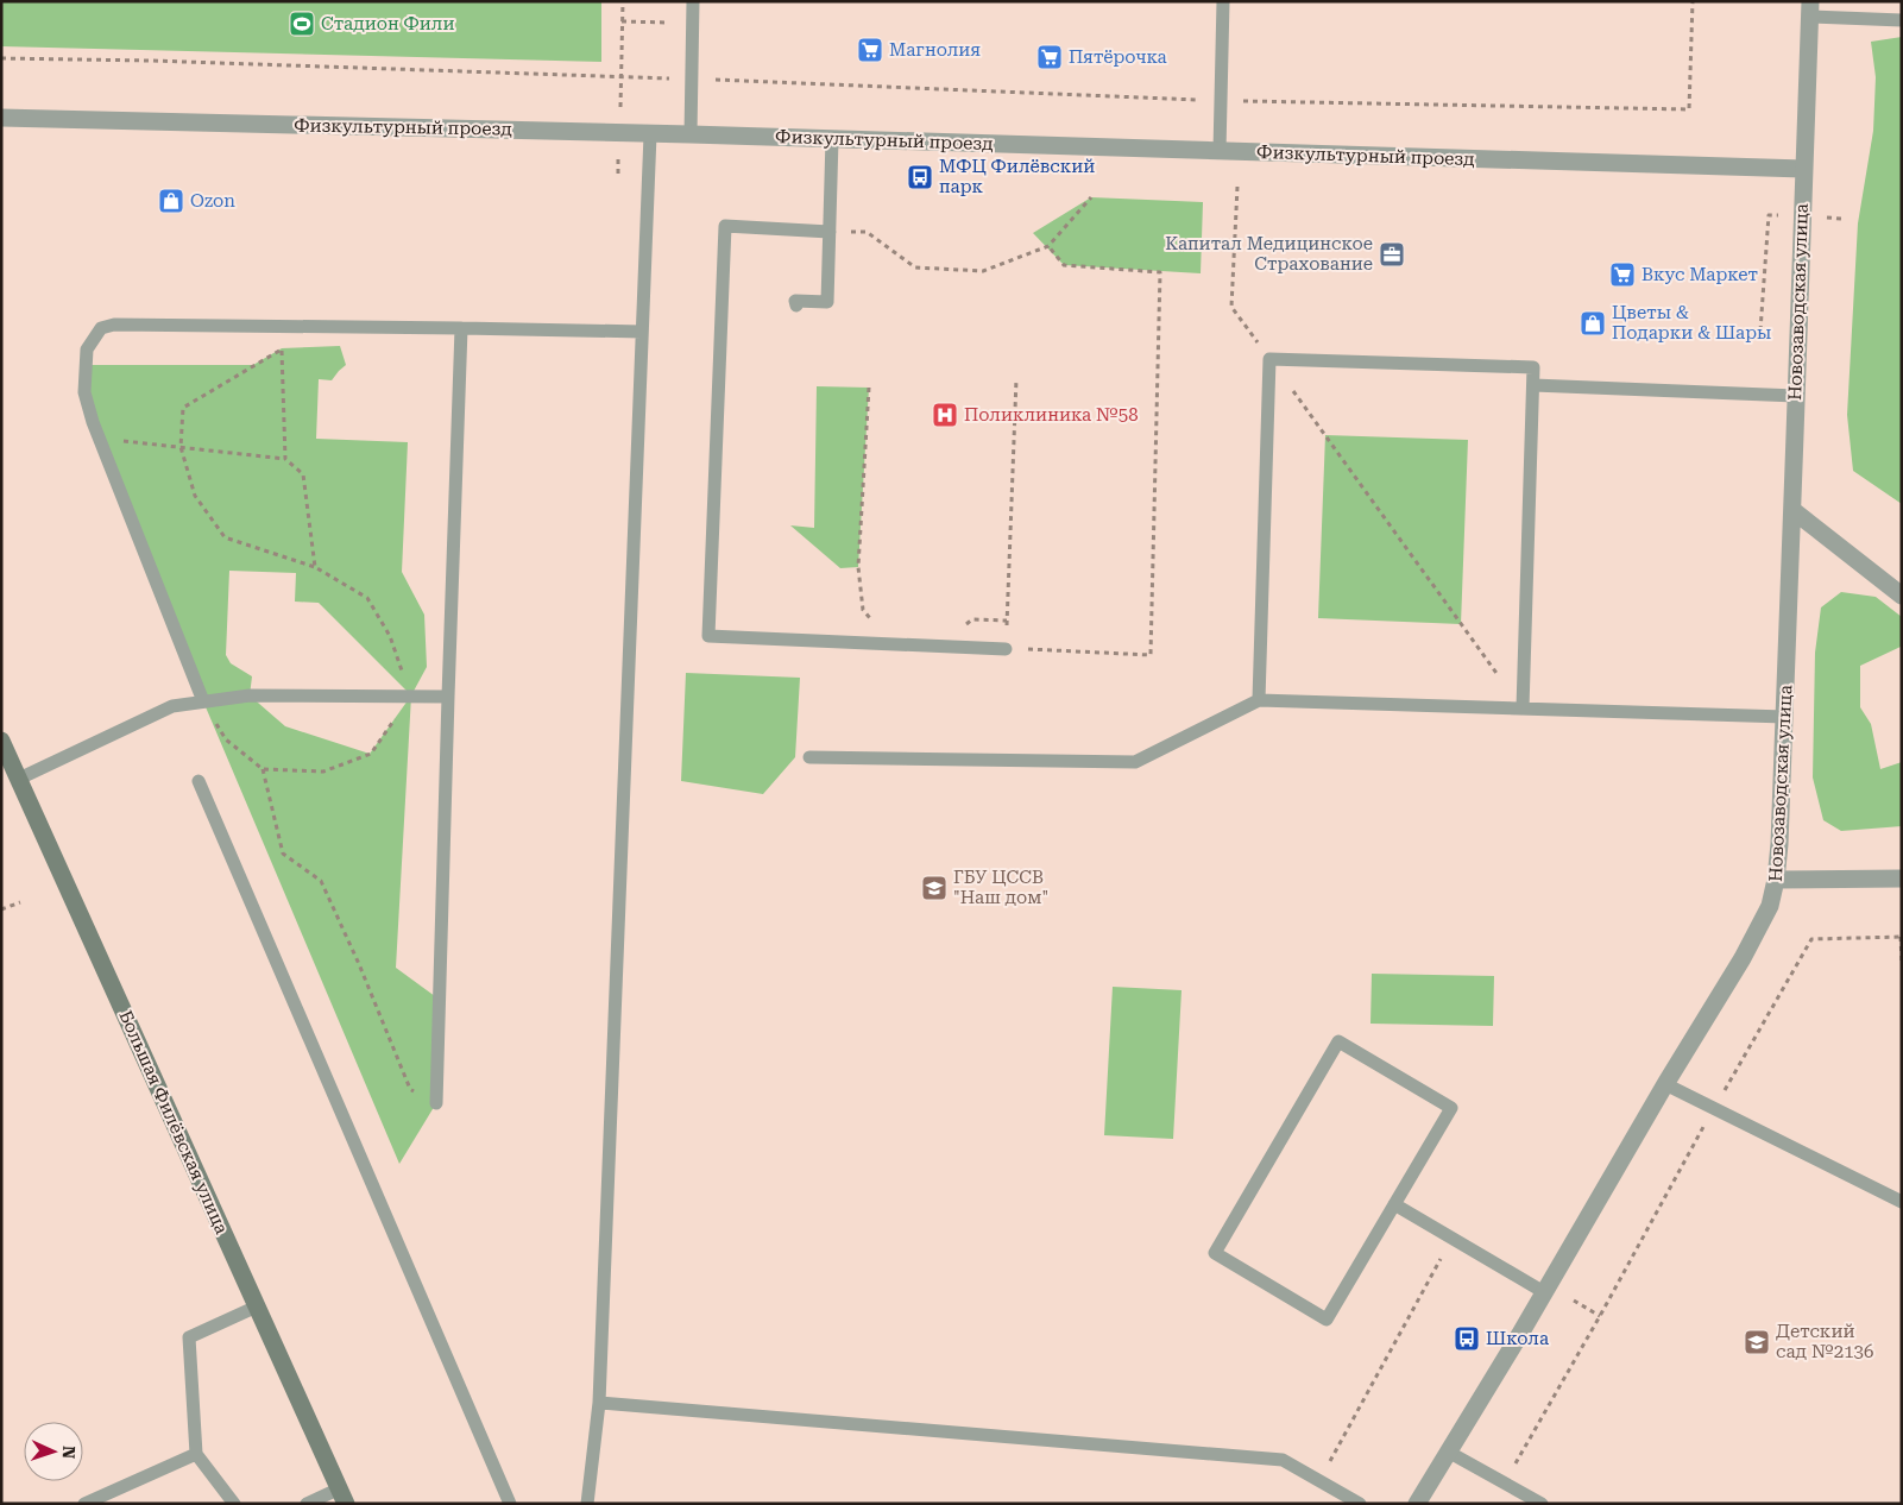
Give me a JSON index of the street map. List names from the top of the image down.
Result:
{
  "streets": {
    "main road": ["Большая Филёвская улица"],
    "street": ["Физкультурный проезд", "Новозаводская улица"]
  },
  "crossings": [
    ["Физкультурный проезд", "Новозаводская улица"]
  ],
  "places": {
    "sports": ["Стадион Фили"],
    "supermarket": ["Магнолия", "Пятёрочка", "Вкус Маркет"],
    "bus stop": ["МФЦ Филёвский парк", "Школа"],
    "shop": ["Ozon", "Цветы & Подарки & Шары"],
    "office": ["Капитал Медицинское Страхование"],
    "hospital": ["Поликлиника №58"],
    "school or university": ["ГБУ ЦССВ \"Наш дом\"", "Детский сад №2136"]
  },
  "north": "right"
}
